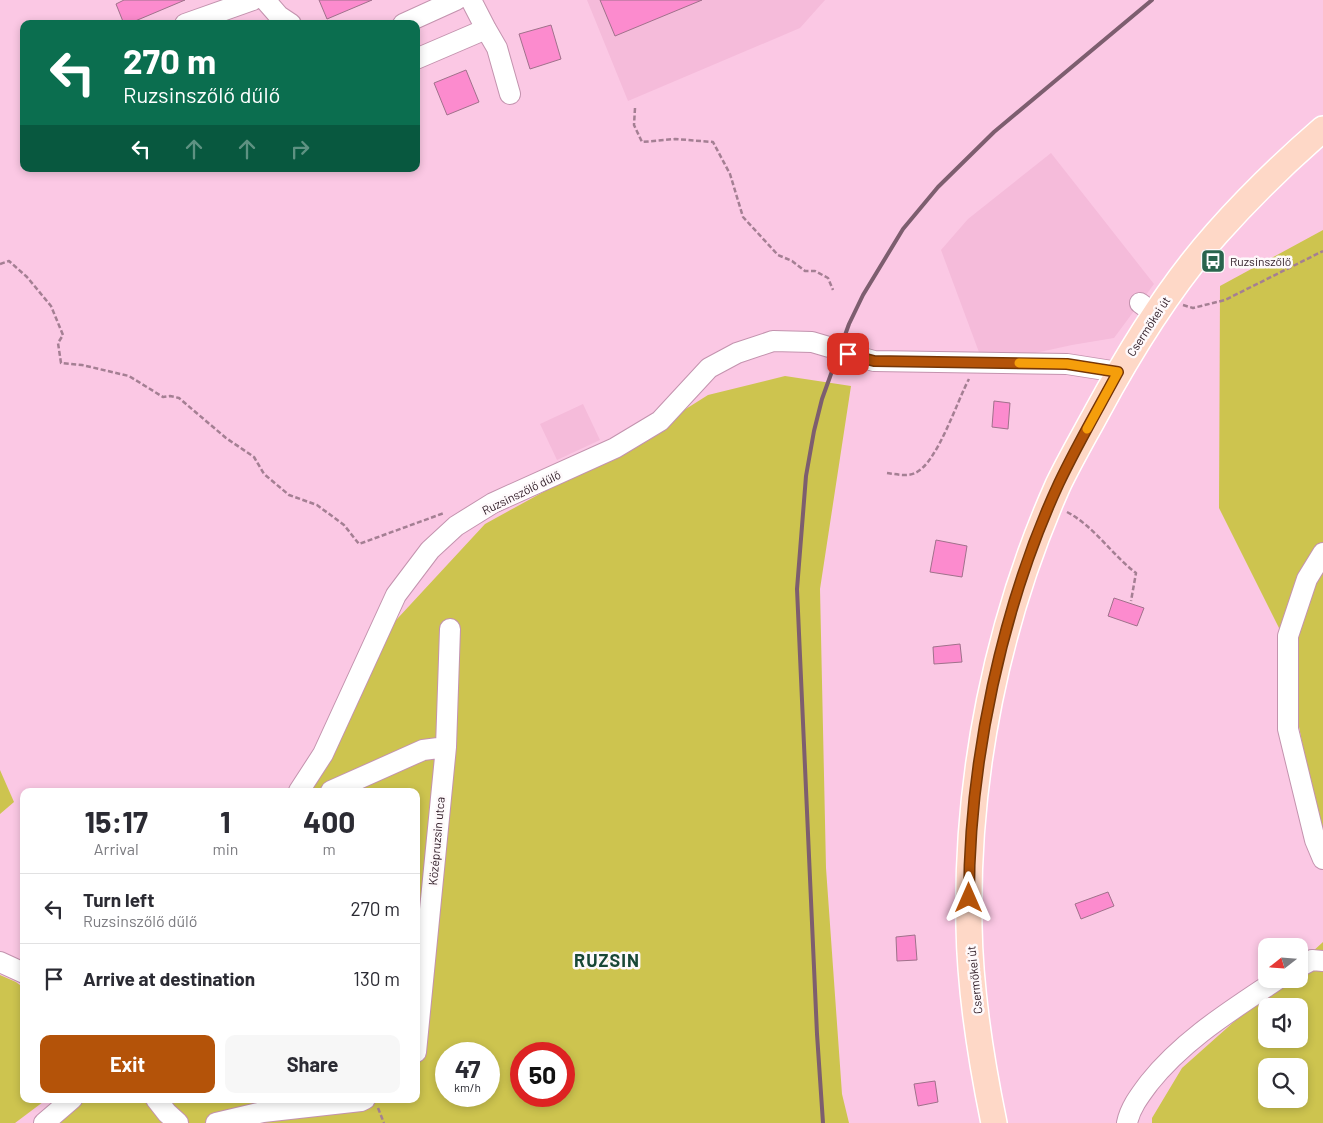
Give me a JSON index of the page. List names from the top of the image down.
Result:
{
  "streets": {
    "main road": ["Csermőkei út"],
    "street": ["Ruzsinszőlő dűlő", "Középruzsin utca"]
  },
  "districts": ["RUZSIN"],
  "places": {
    "bus stop": ["Ruzsinszőlő"]
  },
  "north": "left",
  "page": {
    "turn": ["270 m", "Ruzsinszőlő dűlő"],
    "eta": [
      "15:17",
      "Arrival",
      "1",
      "min",
      "400",
      "m"
    ],
    "list": [
      {
        "name": "Turn left",
        "note": "Ruzsinszőlő dűlő",
        "value": "270 m"
      },
      {
        "name": "Arrive at destination",
        "value": "130 m"
      }
    ],
    "buttons": ["Exit", "Share"],
    "speed": "47 km/h",
    "limit": "50"
  }
}
